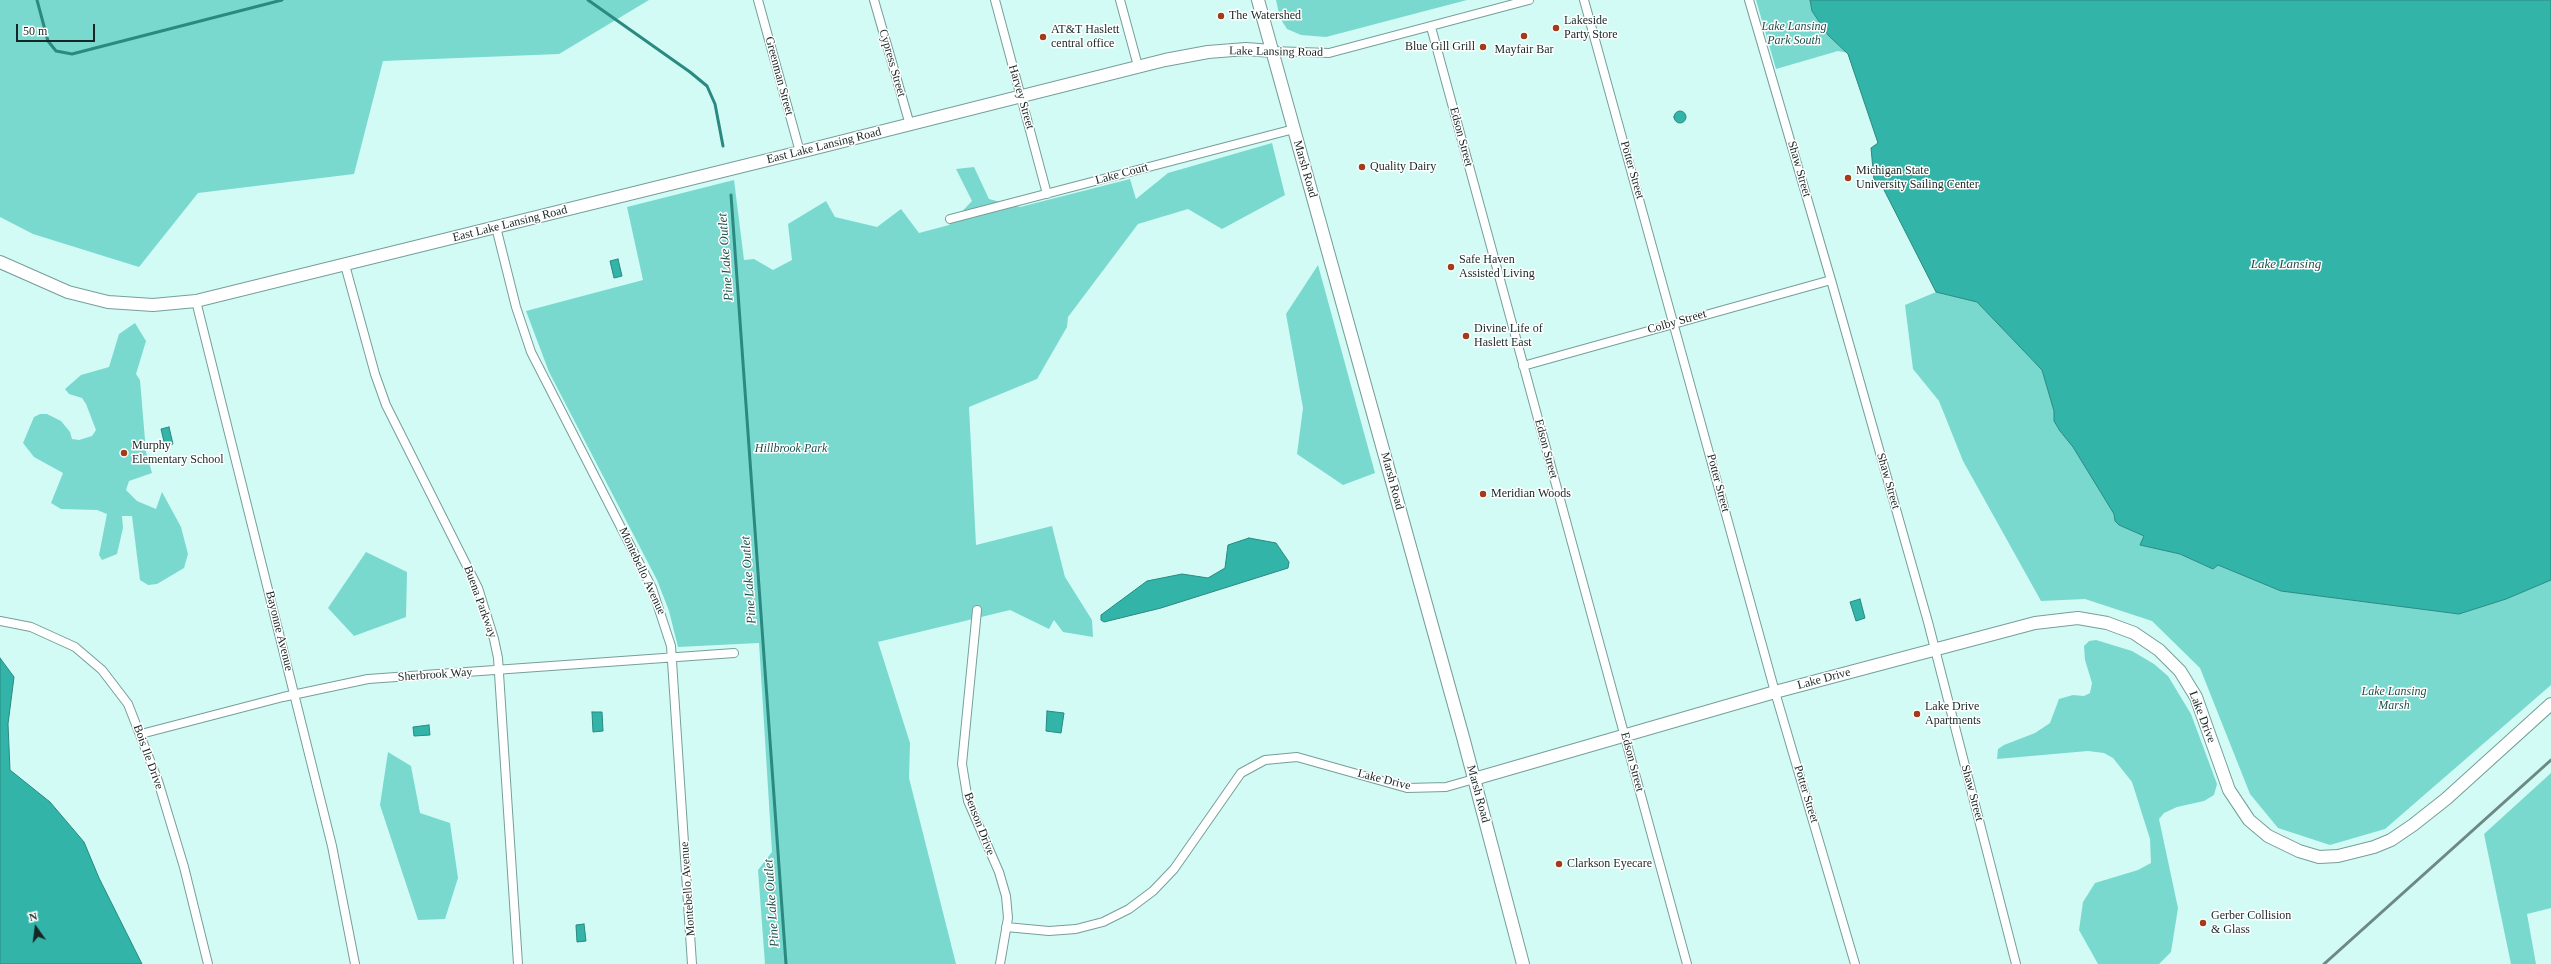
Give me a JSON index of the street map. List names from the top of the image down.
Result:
{
  "streets": {
    "street": [
      "Lake Lansing Road",
      "Cypress Street",
      "Greenman Street",
      "Harvey Street",
      "Edson Street",
      "East Lake Lansing Road",
      "Marsh Road",
      "Shaw Street",
      "Potter Street",
      "Lake Court",
      "Colby Street",
      "Montebello Avenue",
      "Buena Parkway",
      "Bayonne Avenue",
      "Sherbrook Way",
      "Lake Drive",
      "Bois Ile Drive",
      "Benson Drive"
    ]
  },
  "crossings": [
    ["Lake Lansing Road", "Harvey Street"],
    ["Lake Lansing Road", "Edson Street"],
    ["Lake Lansing Road", "East Lake Lansing Road"],
    ["Lake Lansing Road", "Marsh Road"],
    ["Cypress Street", "East Lake Lansing Road"],
    ["Greenman Street", "East Lake Lansing Road"],
    ["Harvey Street", "East Lake Lansing Road"],
    ["Harvey Street", "Lake Court"],
    ["Edson Street", "Colby Street"],
    ["Edson Street", "Lake Drive"],
    ["East Lake Lansing Road", "Montebello Avenue"],
    ["East Lake Lansing Road", "Buena Parkway"],
    ["East Lake Lansing Road", "Bayonne Avenue"],
    ["Marsh Road", "Lake Court"],
    ["Marsh Road", "Lake Drive"],
    ["Shaw Street", "Colby Street"],
    ["Shaw Street", "Lake Drive"],
    ["Potter Street", "Colby Street"],
    ["Potter Street", "Lake Drive"],
    ["Montebello Avenue", "Sherbrook Way"],
    ["Buena Parkway", "Sherbrook Way"],
    ["Bayonne Avenue", "Sherbrook Way"],
    ["Sherbrook Way", "Bois Ile Drive"],
    ["Lake Drive", "Benson Drive"]
  ],
  "water": ["Pine Lake Outlet", "Lake Lansing"],
  "parks": ["Lake Lansing Park South", "Hillbrook Park", "Lake Lansing Marsh"],
  "places": [
    "The Watershed",
    "Lakeside Party Store",
    "Mayfair Bar",
    "AT&T Haslett central office",
    "Blue Gill Grill",
    "Quality Dairy",
    "Michigan State University Sailing Center",
    "Safe Haven Assisted Living",
    "Divine Life of Haslett East",
    "Murphy Elementary School",
    "Meridian Woods",
    "Lake Drive Apartments",
    "Clarkson Eyecare",
    "Gerber Collision & Glass"
  ],
  "scale_bar": "50 m",
  "north": "top"
}
